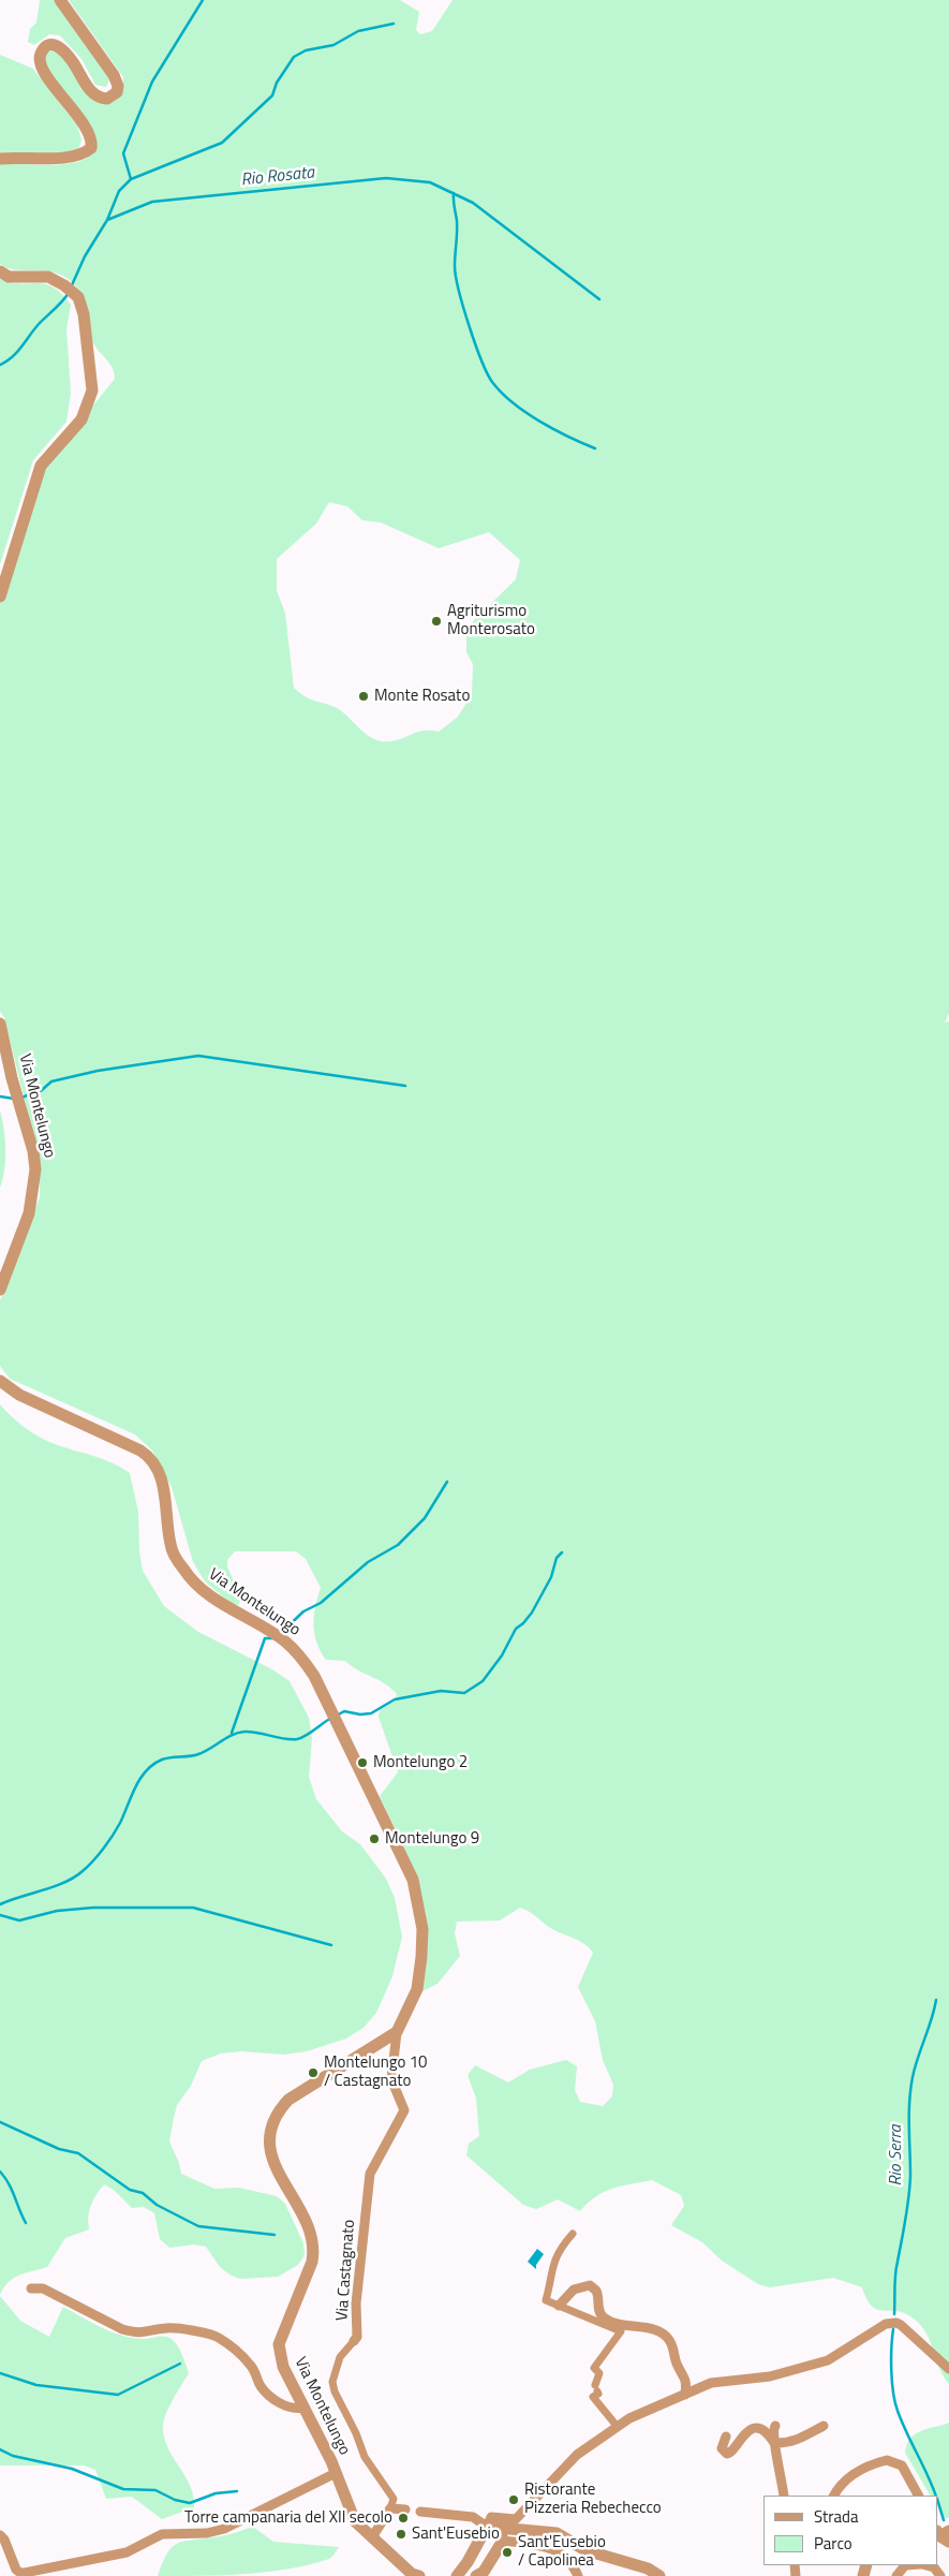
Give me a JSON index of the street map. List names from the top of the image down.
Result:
{
  "streets": {
    "street": ["Via Montelungo", "Via Castagnato"]
  },
  "crossings": [
    ["Via Montelungo", "Via Castagnato"]
  ],
  "water": ["Rio Rosata", "Rio Serra"],
  "places": [
    "Agriturismo Monterosato",
    "Monte Rosato",
    "Montelungo 2",
    "Montelungo 9",
    "Montelungo 10 / Castagnato",
    "Ristorante Pizzeria Rebechecco",
    "Torre campanaria del XII secolo",
    "Sant'Eusebio",
    "Sant'Eusebio / Capolinea"
  ],
  "legend": ["Strada", "Parco"]
}
